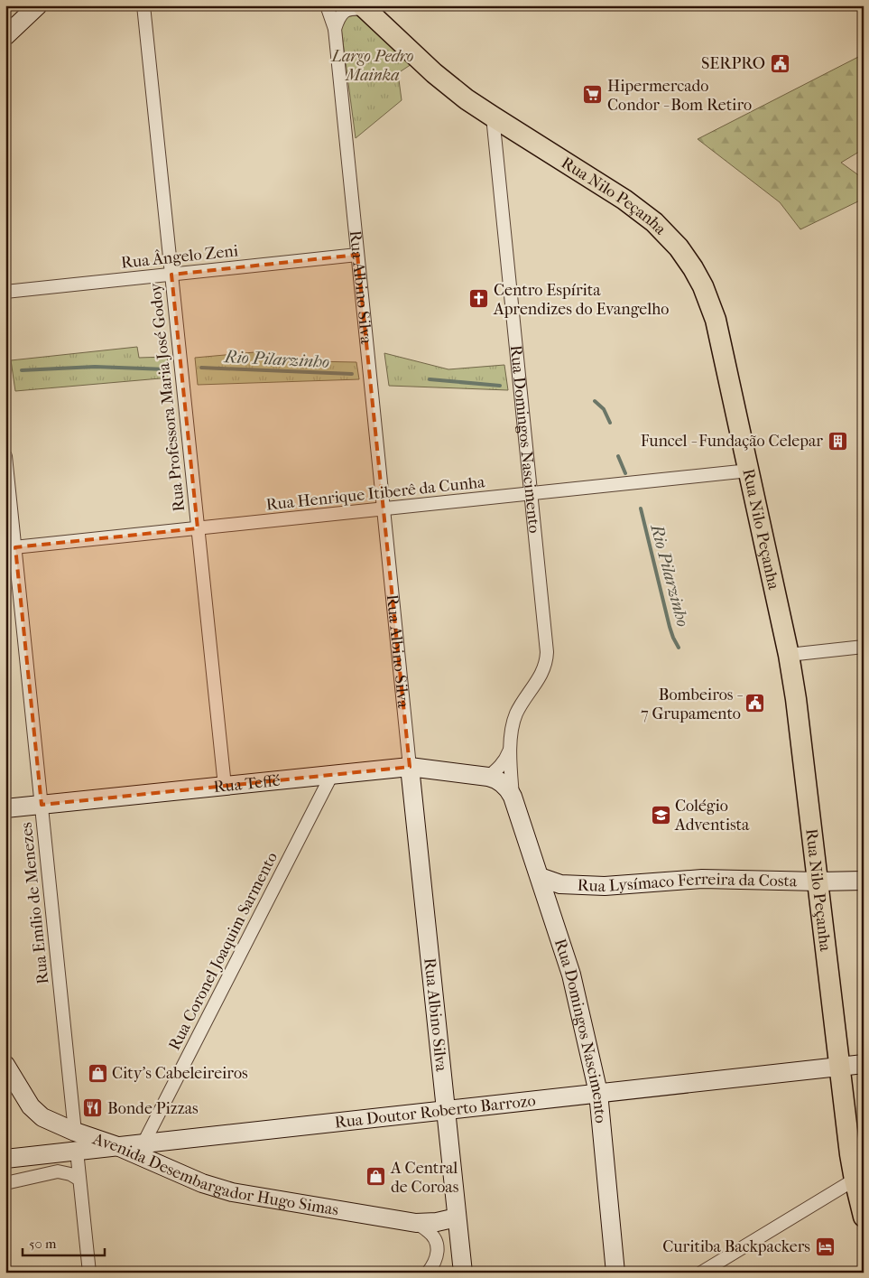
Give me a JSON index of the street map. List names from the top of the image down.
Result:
{
  "streets": {
    "main road": [
      "Rua Nilo Peçanha",
      "Rua Albino Silva",
      "Rua Domingos Nascimento",
      "Rua Teffé",
      "Rua Lysímaco Ferreira da Costa",
      "Rua Doutor Roberto Barrozo",
      "Avenida Desembargador Hugo Simas"
    ],
    "street": [
      "Rua Ângelo Zeni",
      "Rua Professora Maria José Godoy",
      "Rua Henrique Itiberê da Cunha",
      "Rua Emílio de Menezes",
      "Rua Coronel Joaquim Sarmento"
    ]
  },
  "crossings": [
    ["Rua Nilo Peçanha", "Rua Domingos Nascimento"],
    ["Rua Nilo Peçanha", "Rua Henrique Itiberê da Cunha"],
    ["Rua Nilo Peçanha", "Rua Lysímaco Ferreira da Costa"],
    ["Rua Nilo Peçanha", "Rua Doutor Roberto Barrozo"],
    ["Rua Ângelo Zeni", "Rua Albino Silva"],
    ["Rua Ângelo Zeni", "Rua Professora Maria José Godoy"],
    ["Rua Albino Silva", "Rua Henrique Itiberê da Cunha"],
    ["Rua Albino Silva", "Rua Teffé"],
    ["Rua Albino Silva", "Rua Doutor Roberto Barrozo"],
    ["Rua Albino Silva", "Avenida Desembargador Hugo Simas"],
    ["Rua Professora Maria José Godoy", "Rua Henrique Itiberê da Cunha"],
    ["Rua Professora Maria José Godoy", "Rua Teffé"],
    ["Rua Domingos Nascimento", "Rua Henrique Itiberê da Cunha"],
    ["Rua Domingos Nascimento", "Rua Teffé"],
    ["Rua Domingos Nascimento", "Rua Lysímaco Ferreira da Costa"],
    ["Rua Domingos Nascimento", "Rua Doutor Roberto Barrozo"],
    ["Rua Henrique Itiberê da Cunha", "Rua Emílio de Menezes"],
    ["Rua Teffé", "Rua Emílio de Menezes"],
    ["Rua Teffé", "Rua Coronel Joaquim Sarmento"],
    ["Rua Emílio de Menezes", "Avenida Desembargador Hugo Simas"],
    ["Rua Coronel Joaquim Sarmento", "Rua Doutor Roberto Barrozo"],
    ["Rua Doutor Roberto Barrozo", "Avenida Desembargador Hugo Simas"]
  ],
  "water": ["Rio Pilarzinho"],
  "parks": ["Largo Pedro Mainka"],
  "places": {
    "public building": ["SERPRO", "Bombeiros - 7 Grupamento"],
    "supermarket": ["Hipermercado Condor - Bom Retiro"],
    "church": ["Centro Espírita Aprendizes do Evangelho"],
    "building": ["Funcel - Fundação Celepar"],
    "school or university": ["Colégio Adventista"],
    "shop": ["City's Cabeleireiros", "A Central de Coroas"],
    "restaurant": ["Bonde Pizzas"],
    "hotel": ["Curitiba Backpackers"]
  },
  "scale_bar": "50 m"
}
